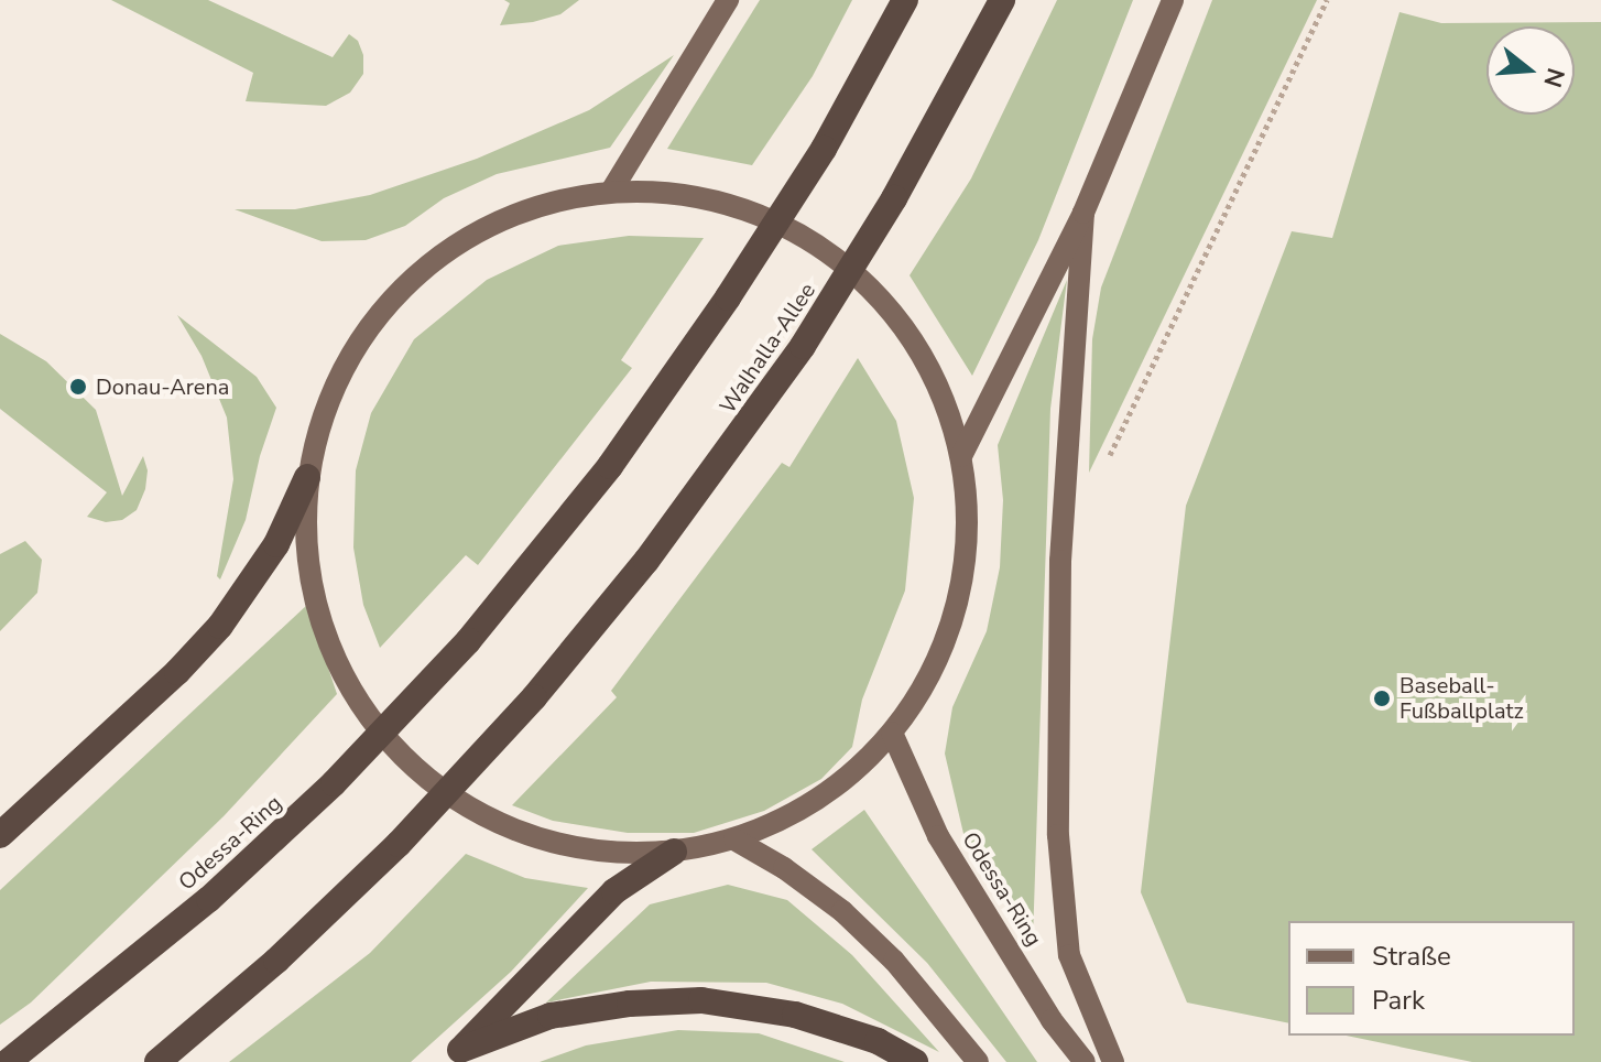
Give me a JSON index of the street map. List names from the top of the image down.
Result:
{
  "streets": {
    "highway": ["Walhalla-Allee", "Odessa-Ring"]
  },
  "places": ["Donau-Arena", "Baseball- Fußballplatz"],
  "legend": ["Straße", "Park"],
  "north": "right"
}
